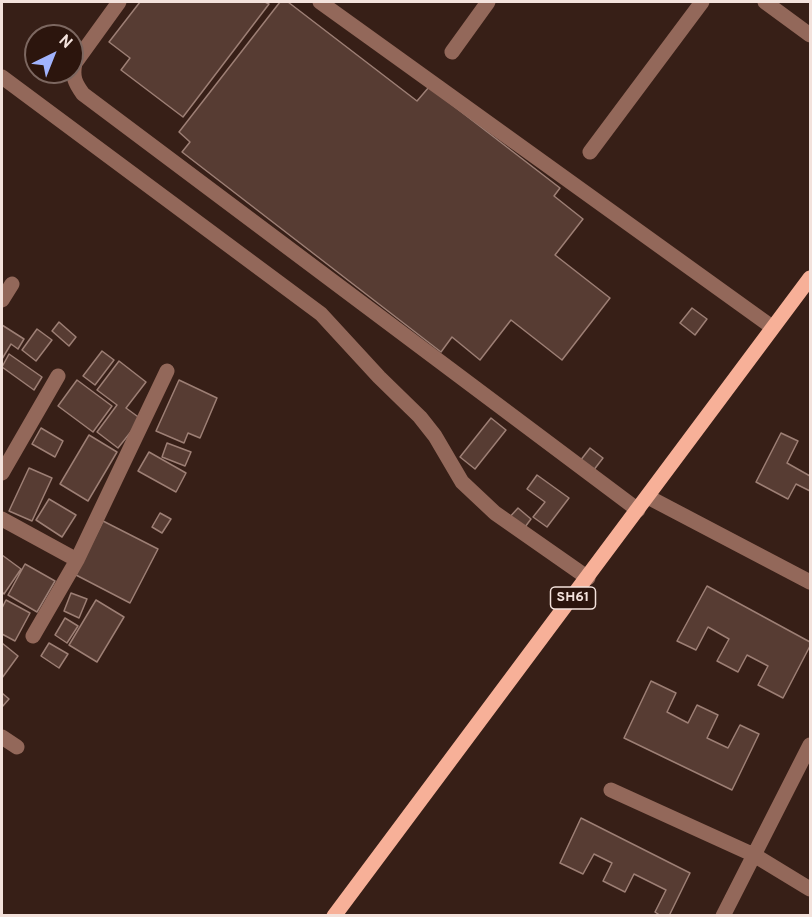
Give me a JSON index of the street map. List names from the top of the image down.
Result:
{
  "streets": {
    "main road": ["SH61"]
  },
  "north": "top right"
}
